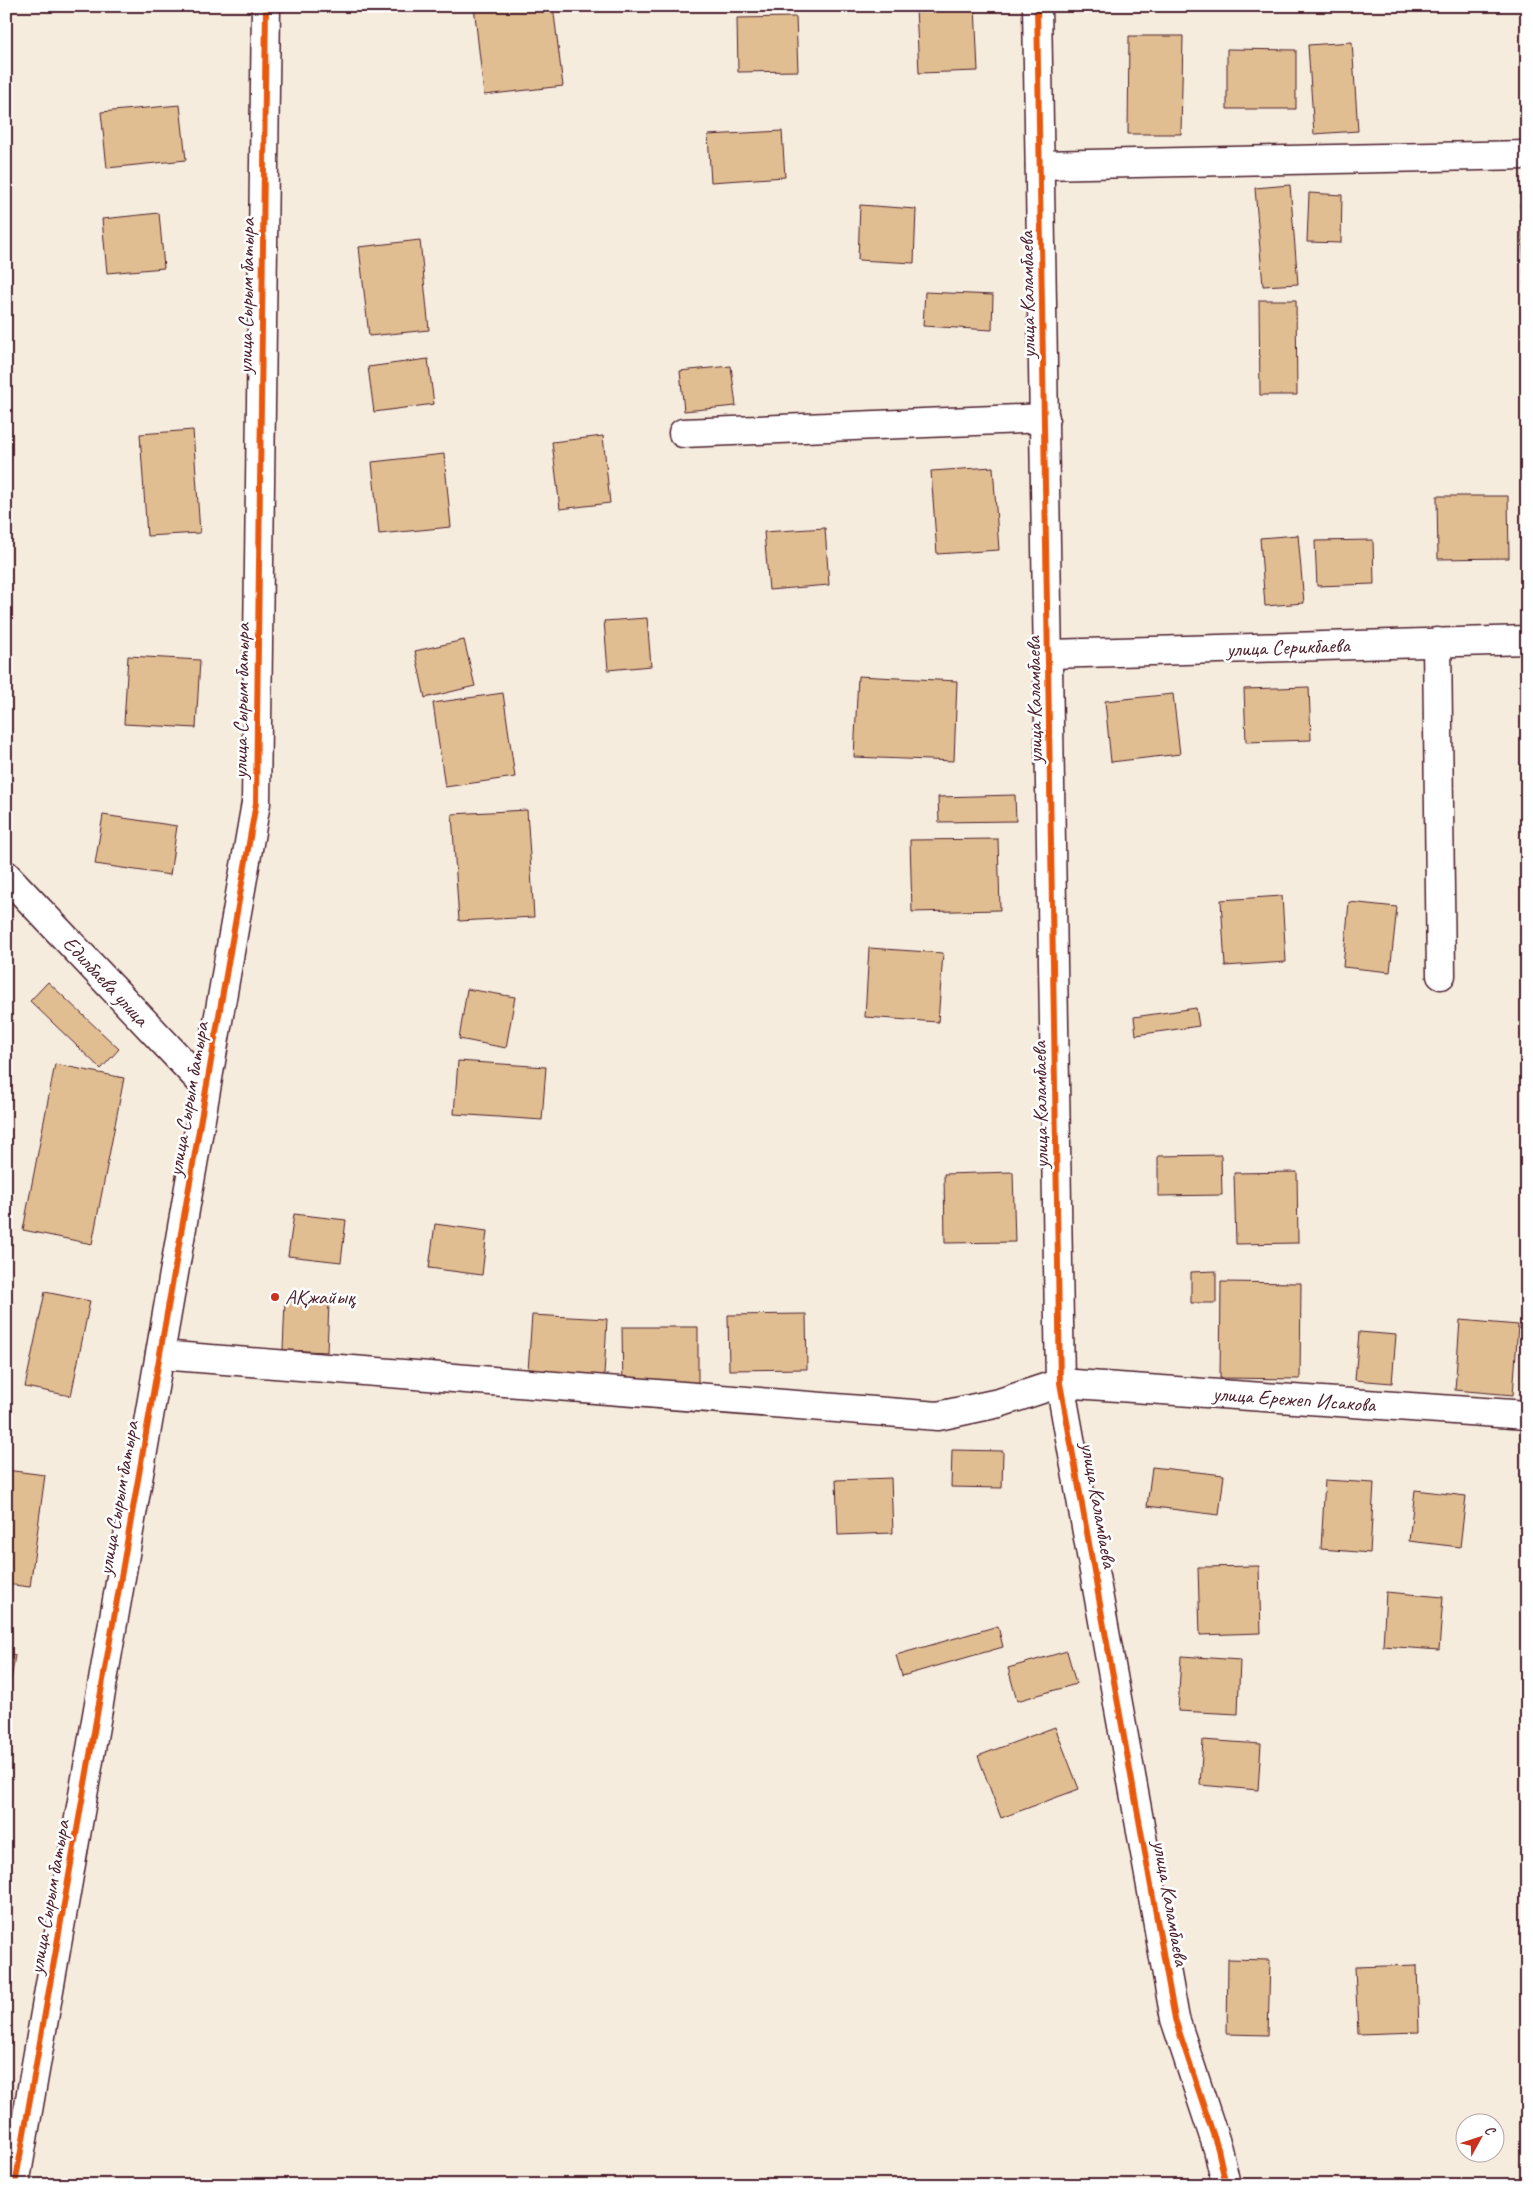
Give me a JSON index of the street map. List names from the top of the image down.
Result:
{
  "streets": {
    "street": [
      "улица Каламбаева",
      "улица Сырым батыра",
      "улица Серикбаева",
      "Едилбаева улица",
      "улица Ережеп Исакова"
    ]
  },
  "crossings": [
    ["улица Каламбаева", "улица Серикбаева"],
    ["улица Каламбаева", "улица Ережеп Исакова"],
    ["улица Сырым батыра", "Едилбаева улица"]
  ],
  "places": ["АҚжайық"],
  "north": "top right"
}
